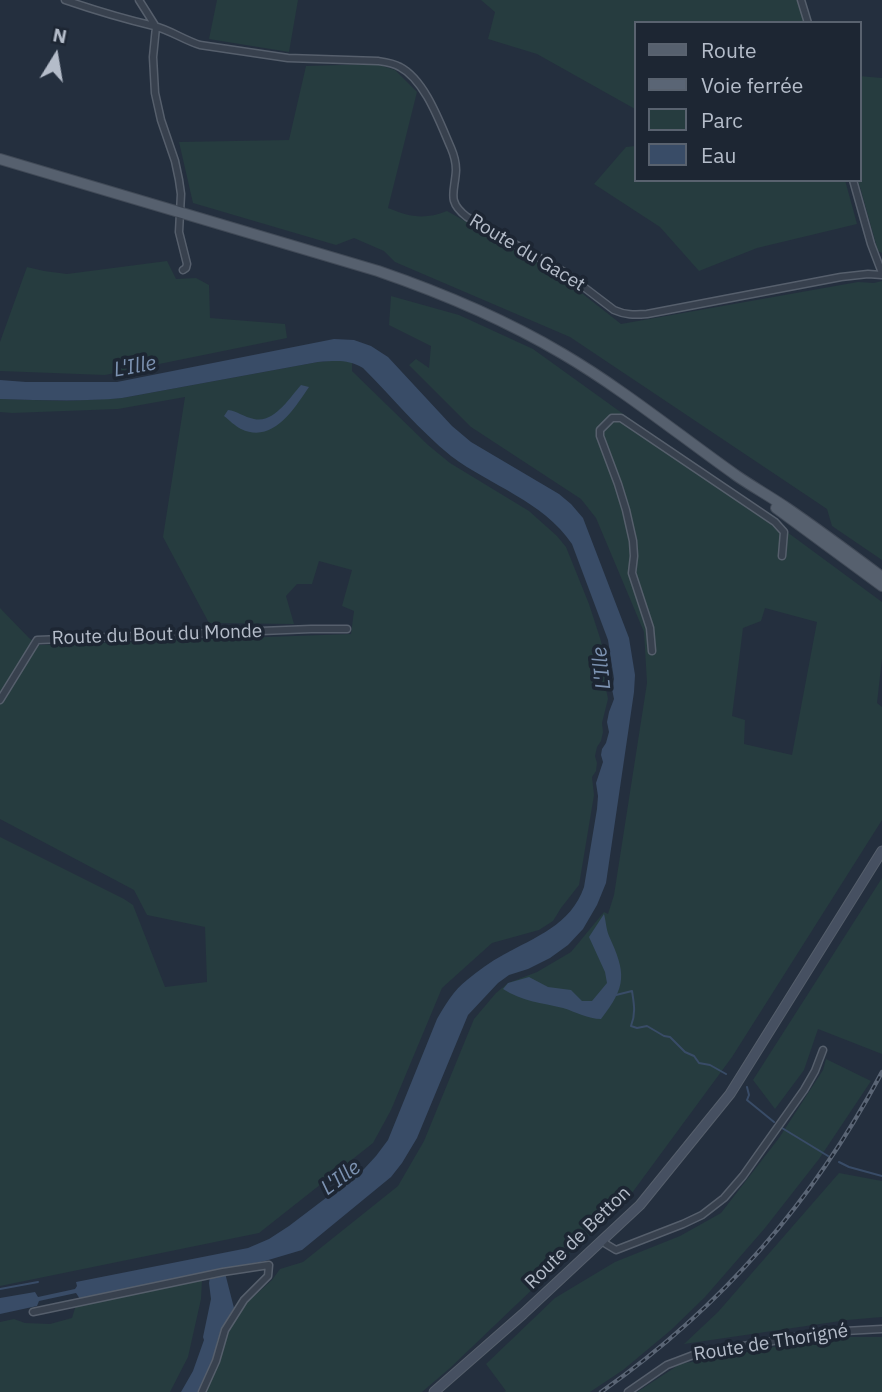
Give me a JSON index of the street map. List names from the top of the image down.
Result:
{
  "streets": {
    "main road": ["Route de Betton"],
    "street": ["Route du Gacet", "Route du Bout du Monde", "Route de Thorigné"]
  },
  "water": ["L'Ille"],
  "legend": [
    "Route",
    "Voie ferrée",
    "Parc",
    "Eau"
  ],
  "north": "top"
}
